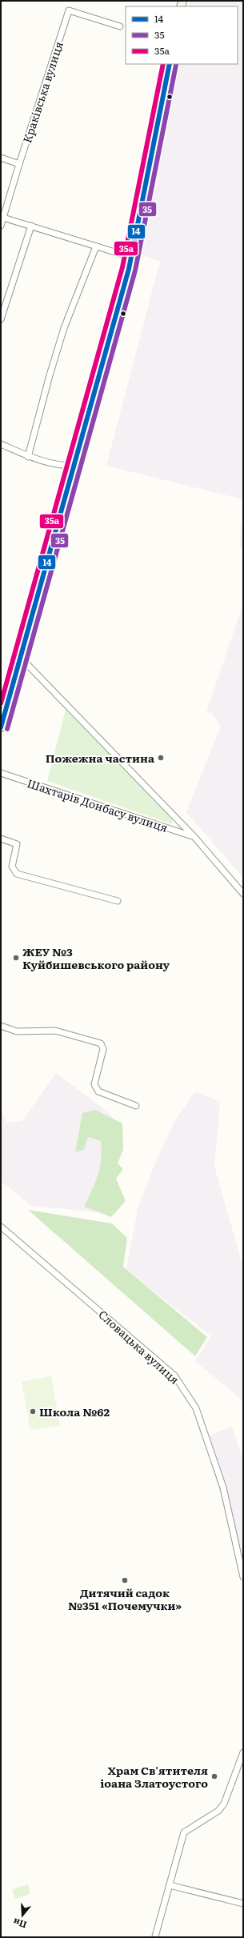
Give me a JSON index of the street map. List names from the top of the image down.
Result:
{
  "streets": {
    "street": ["Краківська вулиця", "Шахтарів Донбасу вулиця", "Словацька вулиця"]
  },
  "places": [
    "Пожежна частина",
    "ЖЕУ №3 Куйбишевського району",
    "Школа №62",
    "Дитячий садок №351 «Почемучки»",
    "Храм Св'ятителя іоана Златоустого"
  ],
  "lines": ["transit line 14", "transit line 35а", "transit line 35"],
  "legend": ["14", "35", "35а"],
  "north": "bottom"
}
